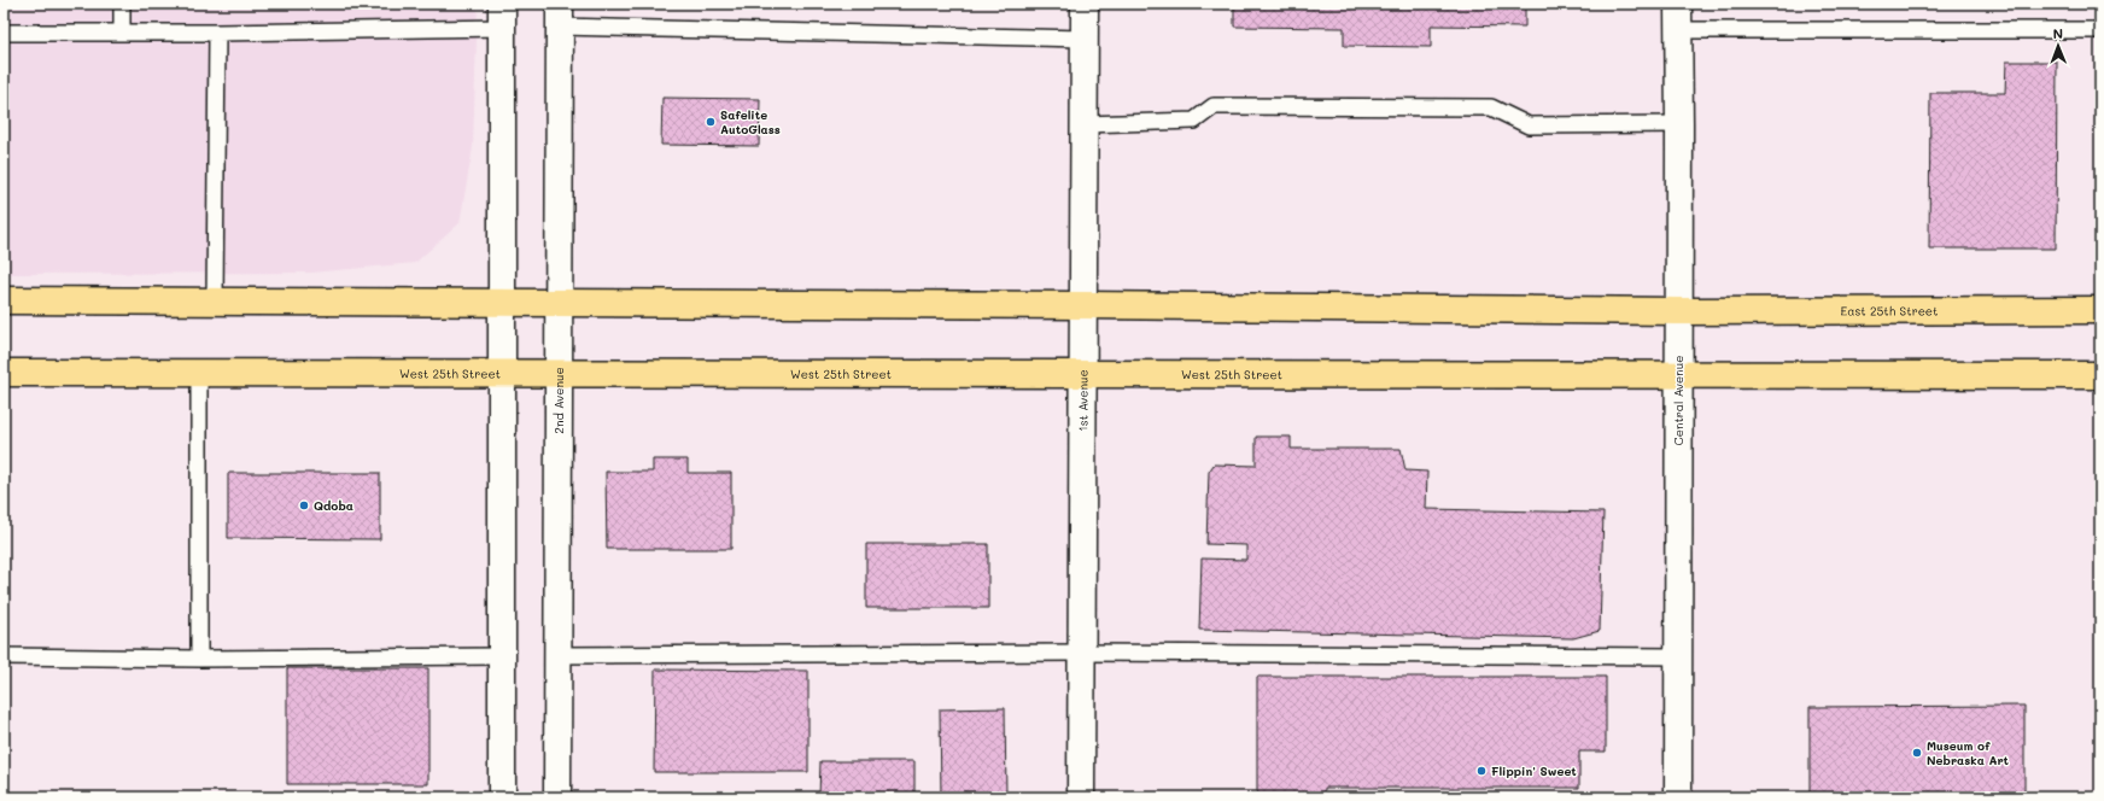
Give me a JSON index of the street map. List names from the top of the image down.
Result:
{
  "streets": {
    "main road": ["East 25th Street", "West 25th Street"],
    "street": ["2nd Avenue", "1st Avenue", "Central Avenue"]
  },
  "crossings": [
    ["East 25th Street", "Central Avenue"],
    ["West 25th Street", "2nd Avenue"],
    ["West 25th Street", "1st Avenue"],
    ["West 25th Street", "Central Avenue"]
  ],
  "places": [
    "Safelite AutoGlass",
    "Qdoba",
    "Museum of Nebraska Art",
    "Flippin' Sweet"
  ],
  "north": "top"
}
